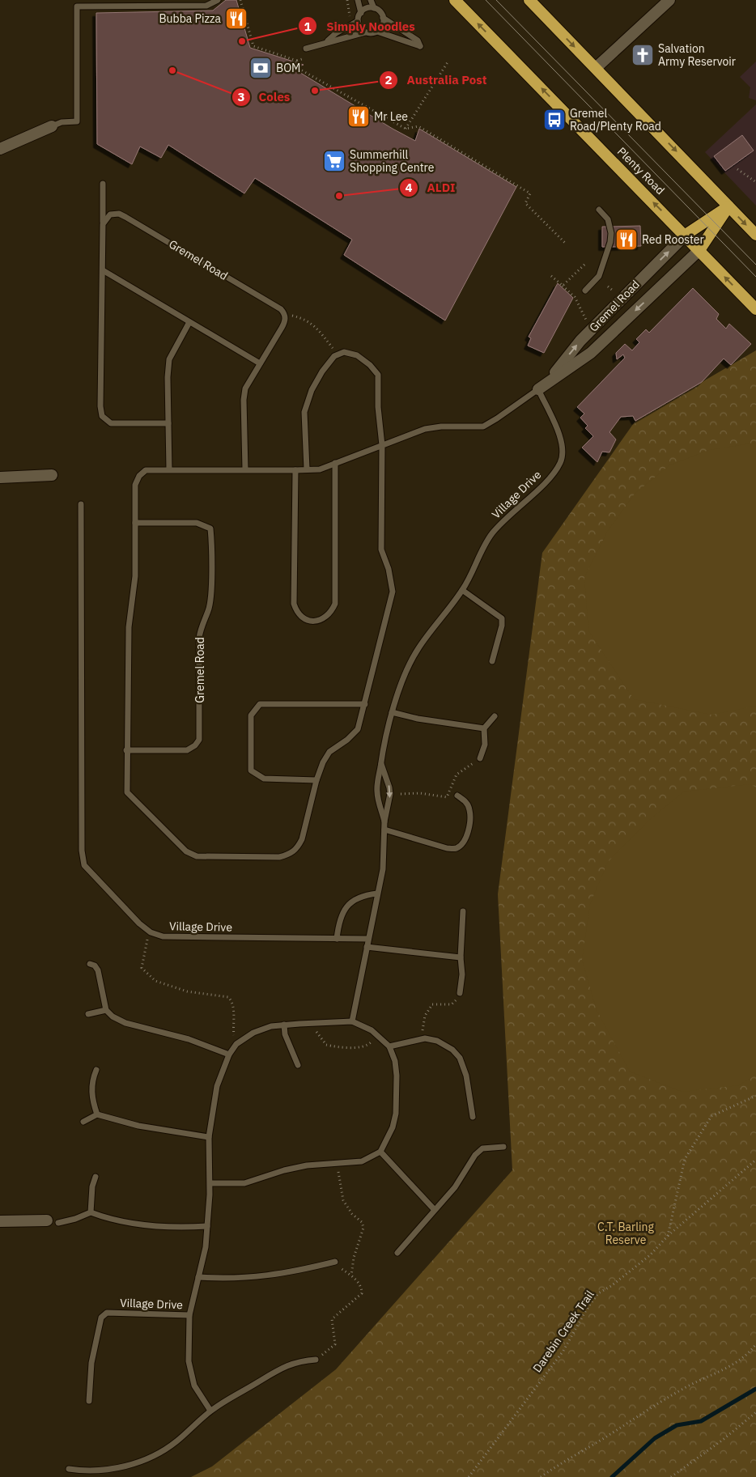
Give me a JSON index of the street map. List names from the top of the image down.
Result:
{
  "streets": {
    "highway": ["Plenty Road"],
    "street": ["Gremel Road"],
    "lane": ["Village Drive"],
    "path": ["Darebin Creek Trail"]
  },
  "crossings": [
    ["Plenty Road", "Gremel Road"],
    ["Gremel Road", "Village Drive"]
  ],
  "parks": ["C.T. Barling Reserve"],
  "places": {
    "restaurant": ["Bubba Pizza", "Mr Lee", "Red Rooster"],
    "other": [
      "Simply Noodles",
      "Coles",
      "Australia Post",
      "ALDI"
    ],
    "church": ["Salvation Army Reservoir"],
    "bank": ["BOM"],
    "bus stop": ["Gremel Road/Plenty Road"],
    "supermarket": ["Summerhill Shopping Centre"]
  }
}
